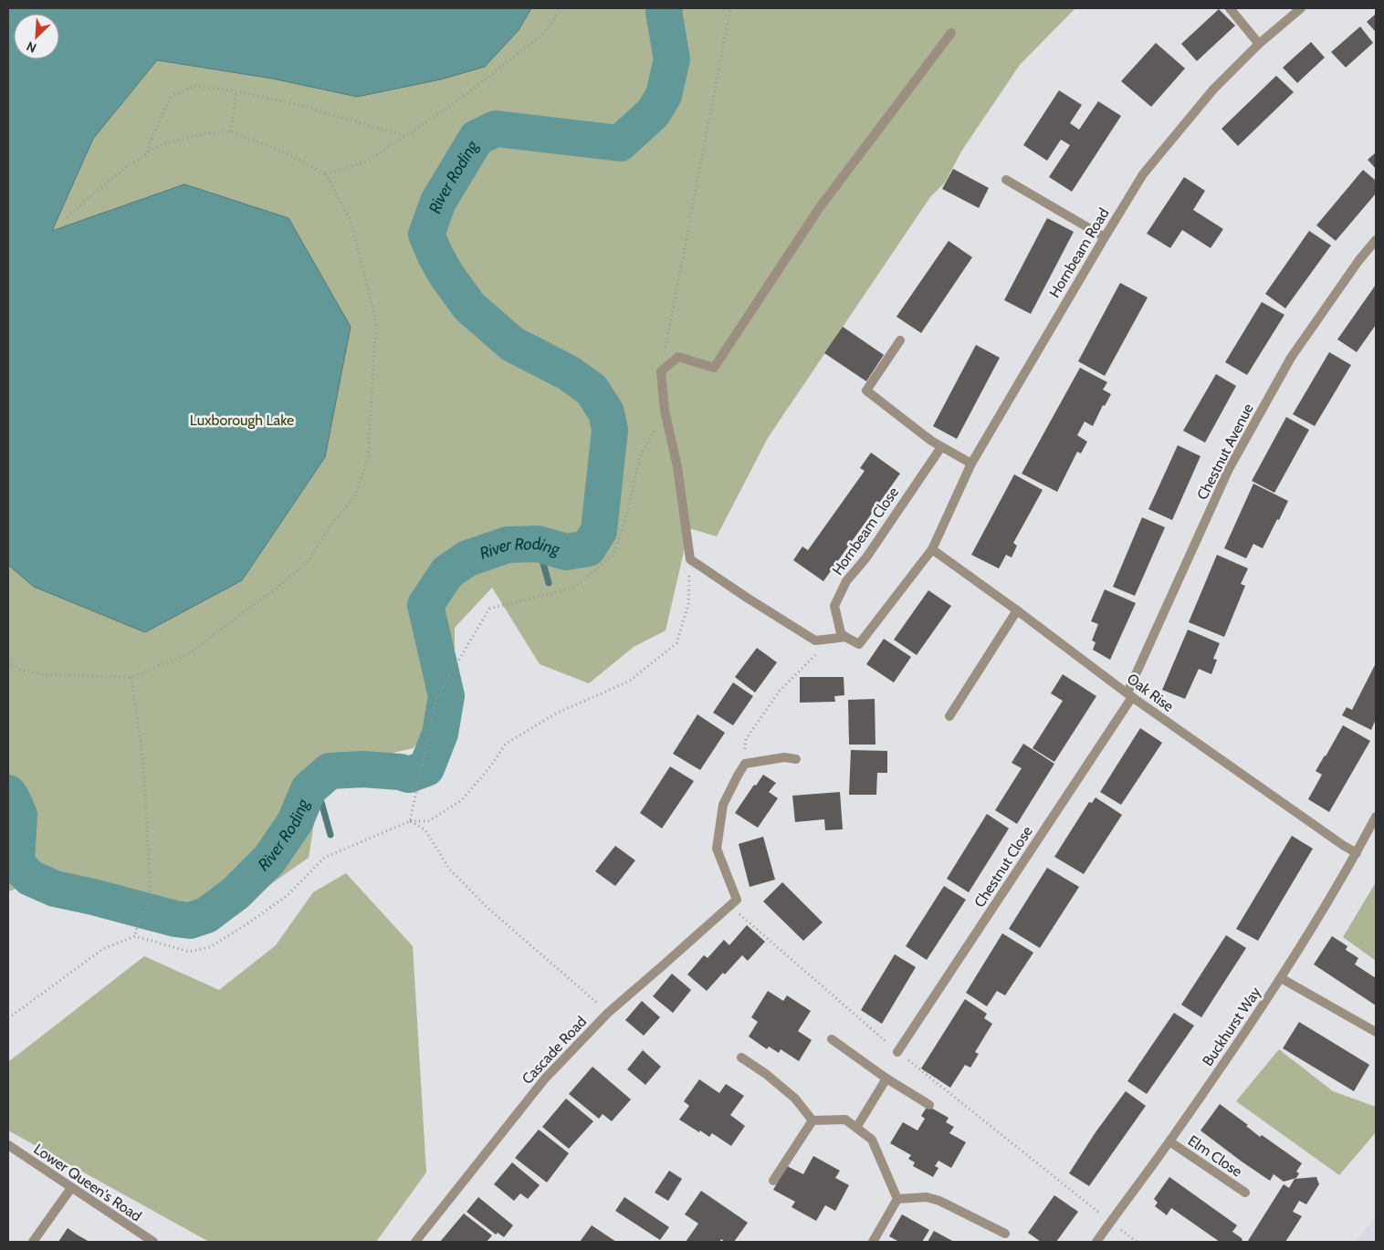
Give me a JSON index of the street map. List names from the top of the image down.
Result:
{
  "streets": {
    "street": [
      "Hornbeam Road",
      "Chestnut Avenue",
      "Hornbeam Close",
      "Oak Rise",
      "Chestnut Close",
      "Buckhurst Way",
      "Cascade Road",
      "Elm Close",
      "Lower Queen's Road"
    ]
  },
  "crossings": [
    ["Hornbeam Road", "Oak Rise"],
    ["Chestnut Avenue", "Oak Rise"],
    ["Chestnut Avenue", "Chestnut Close"],
    ["Oak Rise", "Chestnut Close"],
    ["Oak Rise", "Buckhurst Way"],
    ["Buckhurst Way", "Elm Close"]
  ],
  "water": ["River Roding"],
  "parks": ["Luxborough Lake"],
  "north": "bottom left"
}
